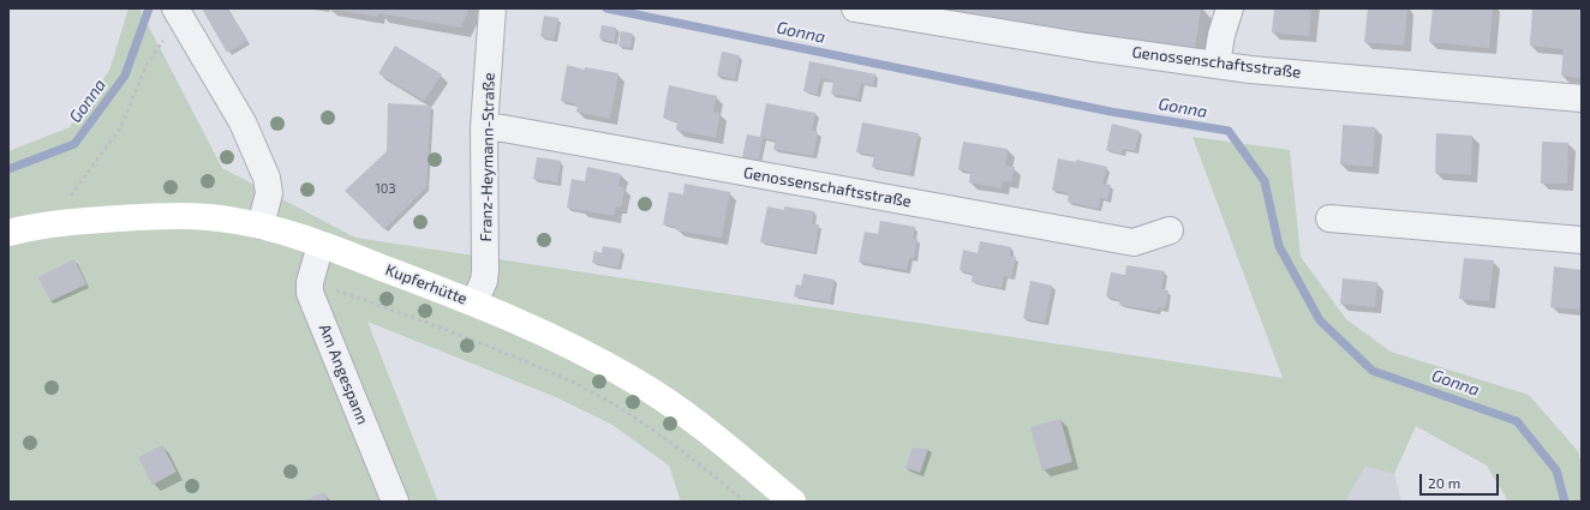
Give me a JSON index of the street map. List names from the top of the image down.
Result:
{
  "streets": {
    "main road": ["Kupferhütte"],
    "street": ["Genossenschaftsstraße", "Franz-Heymann-Straße", "Am Angespann"]
  },
  "crossings": [
    ["Genossenschaftsstraße", "Franz-Heymann-Straße"],
    ["Franz-Heymann-Straße", "Kupferhütte"],
    ["Kupferhütte", "Am Angespann"]
  ],
  "water": ["Gonna"],
  "house_numbers": ["103"],
  "scale_bar": "20 m"
}
